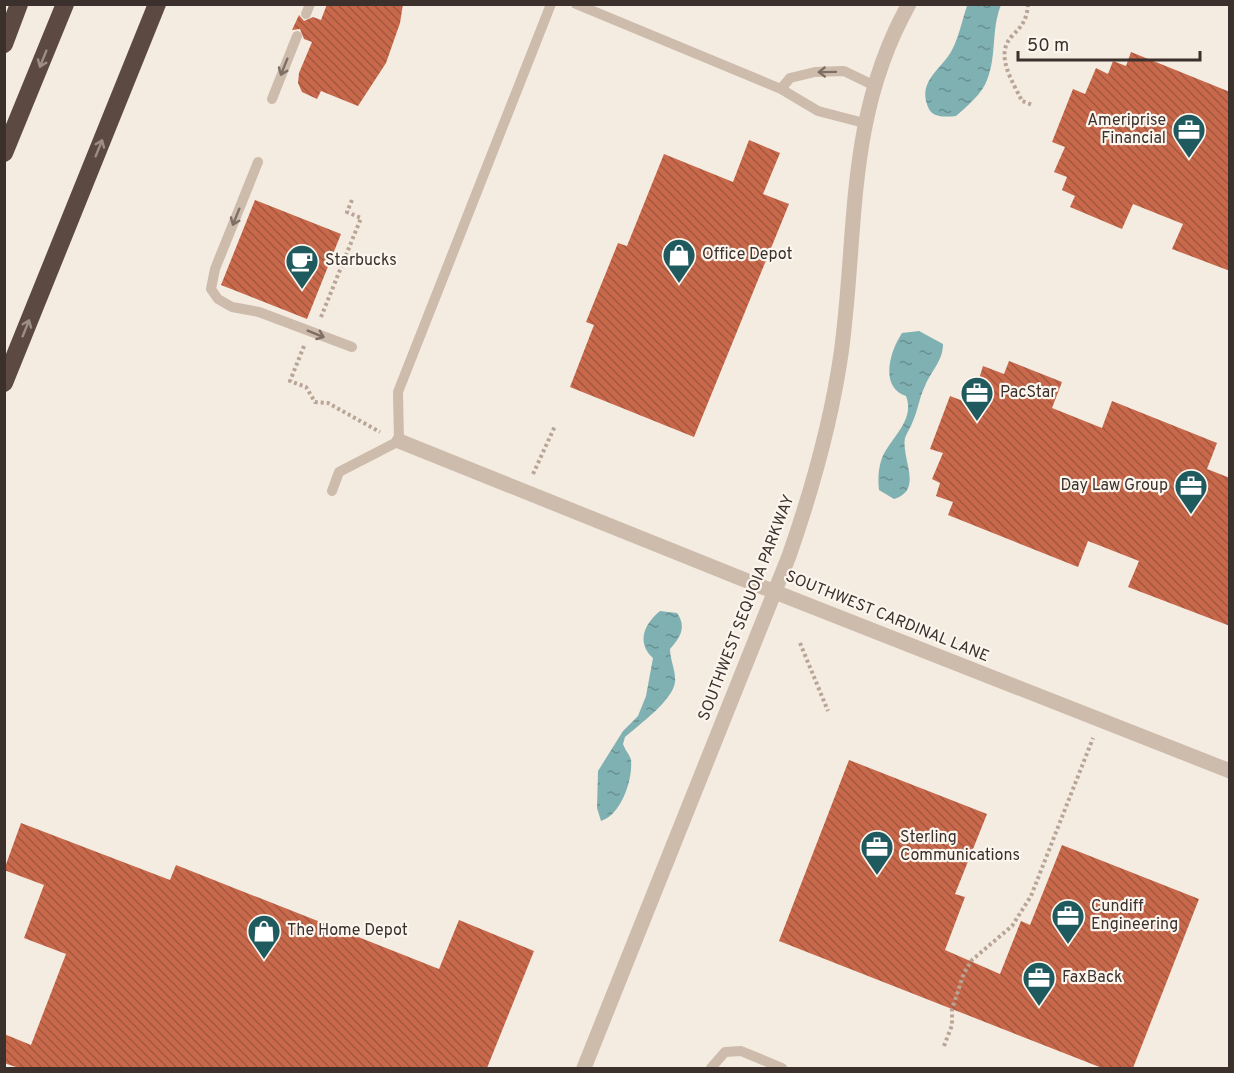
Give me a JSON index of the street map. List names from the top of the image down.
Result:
{
  "streets": {
    "street": ["SOUTHWEST SEQUOIA PARKWAY", "SOUTHWEST CARDINAL LANE"]
  },
  "crossings": [
    ["SOUTHWEST SEQUOIA PARKWAY", "SOUTHWEST CARDINAL LANE"]
  ],
  "places": {
    "office": [
      "Ameriprise Financial",
      "PacStar",
      "Day Law Group",
      "Sterling Communications",
      "Cundiff Engineering",
      "FaxBack"
    ],
    "shop": ["Office Depot", "The Home Depot"],
    "cafe": ["Starbucks"]
  },
  "scale_bar": "50 m"
}
